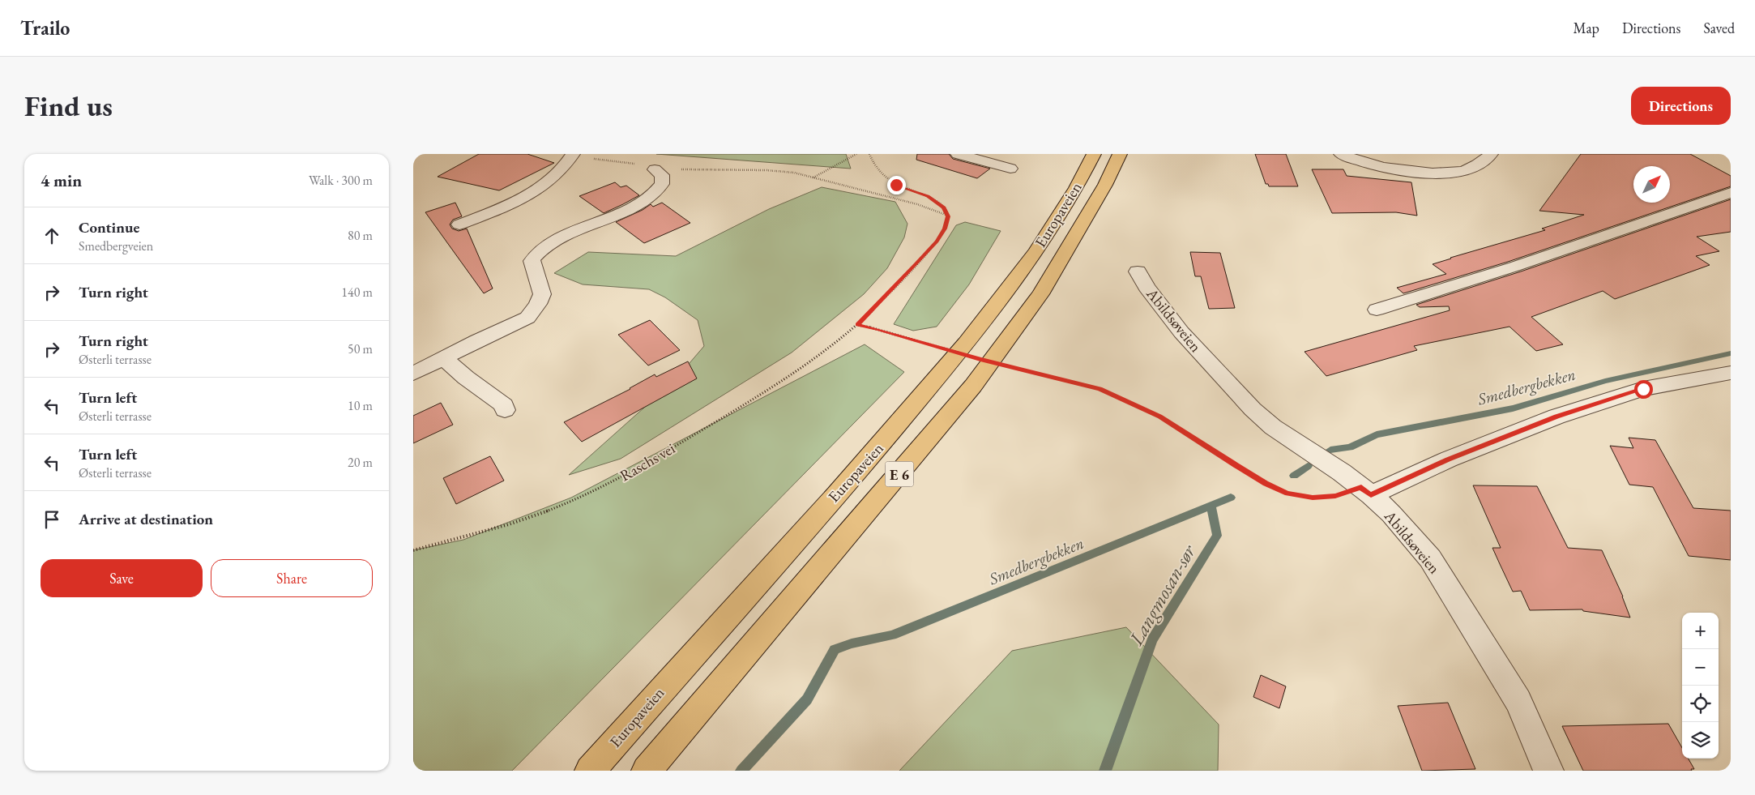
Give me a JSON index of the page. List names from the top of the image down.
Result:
{
  "streets": {
    "highway": ["Europaveien", "E 6"],
    "street": ["Abildsøveien"],
    "path": ["Raschs vei"]
  },
  "water": ["Smedbergbekken", "Langmosan-sør"],
  "north": "top right",
  "page": {
    "header": "Trailo",
    "nav": ["Map", "Directions", "Saved"],
    "buttons": [
      "Directions",
      ["Save", "Share"]
    ],
    "title": "Find us",
    "heading": ["4 min", "Walk · 300 m"],
    "list": [
      ["Continue", "Smedbergveien", "80 m"],
      ["Turn right", "140 m"],
      ["Turn right", "Østerli terrasse", "50 m"],
      ["Turn left", "Østerli terrasse", "10 m"],
      ["Turn left", "Østerli terrasse", "20 m"],
      "Arrive at destination"
    ],
    "map_buttons": ["+", "−"]
  }
}
